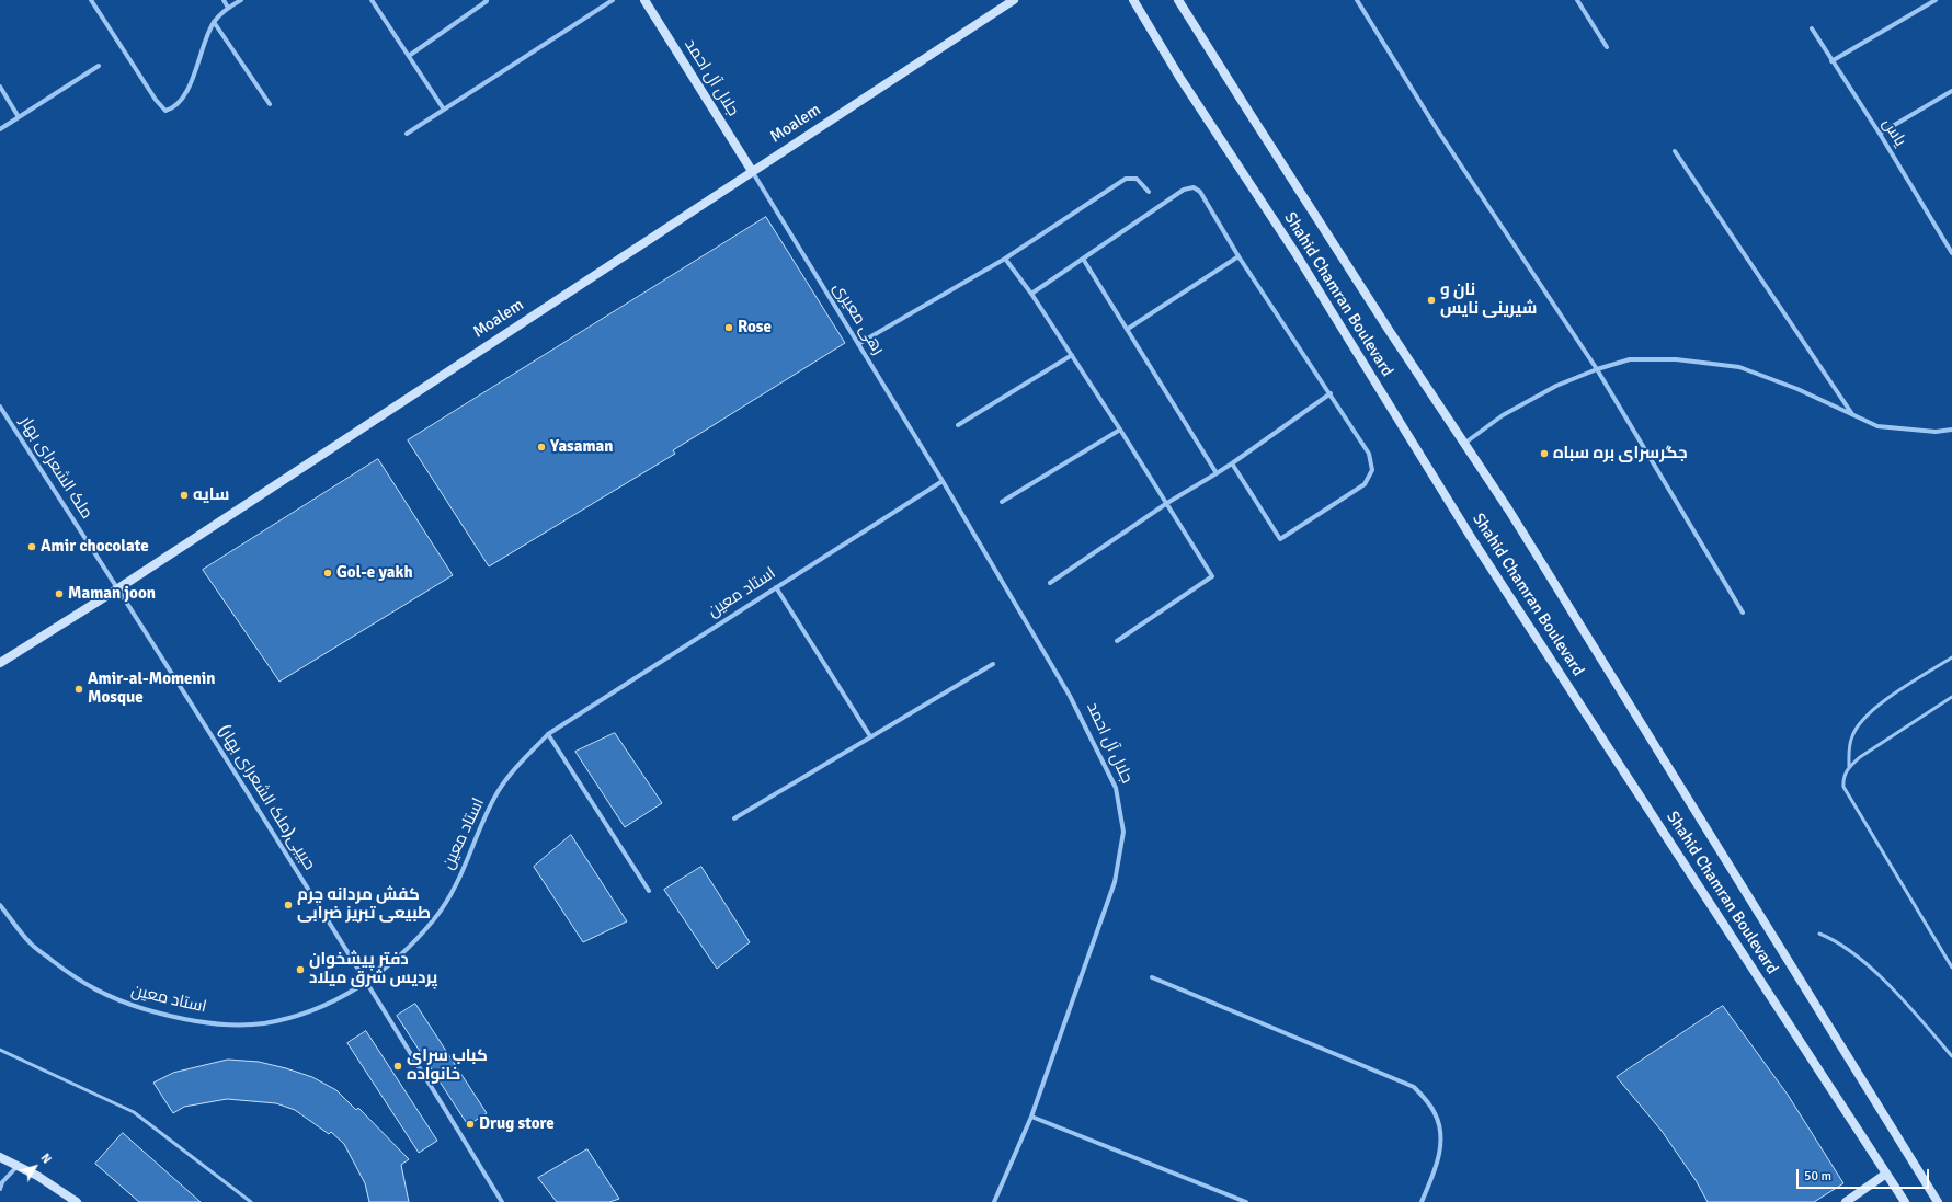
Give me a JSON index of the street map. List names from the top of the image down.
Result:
{
  "streets": {
    "main road": ["جلال آل احمد", "Moalem", "Shahid Chamran Boulevard"],
    "street": [
      "یاس",
      "رهی معیری",
      "ملک الشعرای بهار",
      "استاد معین",
      "حبیبی(ملک الشعرای بهار)"
    ]
  },
  "crossings": [
    ["جلال آل احمد", "Moalem"],
    ["جلال آل احمد", "رهی معیری"],
    ["جلال آل احمد", "استاد معین"],
    ["Moalem", "رهی معیری"],
    ["Moalem", "ملک الشعرای بهار"],
    ["Moalem", "حبیبی(ملک الشعرای بهار)"],
    ["رهی معیری", "استاد معین"],
    ["ملک الشعرای بهار", "حبیبی(ملک الشعرای بهار)"],
    ["استاد معین", "حبیبی(ملک الشعرای بهار)"]
  ],
  "places": [
    "نان و شیرینی نایس",
    "Rose",
    "Yasaman",
    "جگرسرای بره سباه",
    "سایه",
    "Amir chocolate",
    "Gol-e yakh",
    "Maman joon",
    "Amir-al-Momenin Mosque",
    "کفش مردانه چرم طبیعی تبریز ضرابی",
    "دفتر پیشخوان پردیس شرق میلاد",
    "کباب سرای خانواده",
    "Drug store"
  ],
  "scale_bar": "50 m",
  "north": "top right"
}
